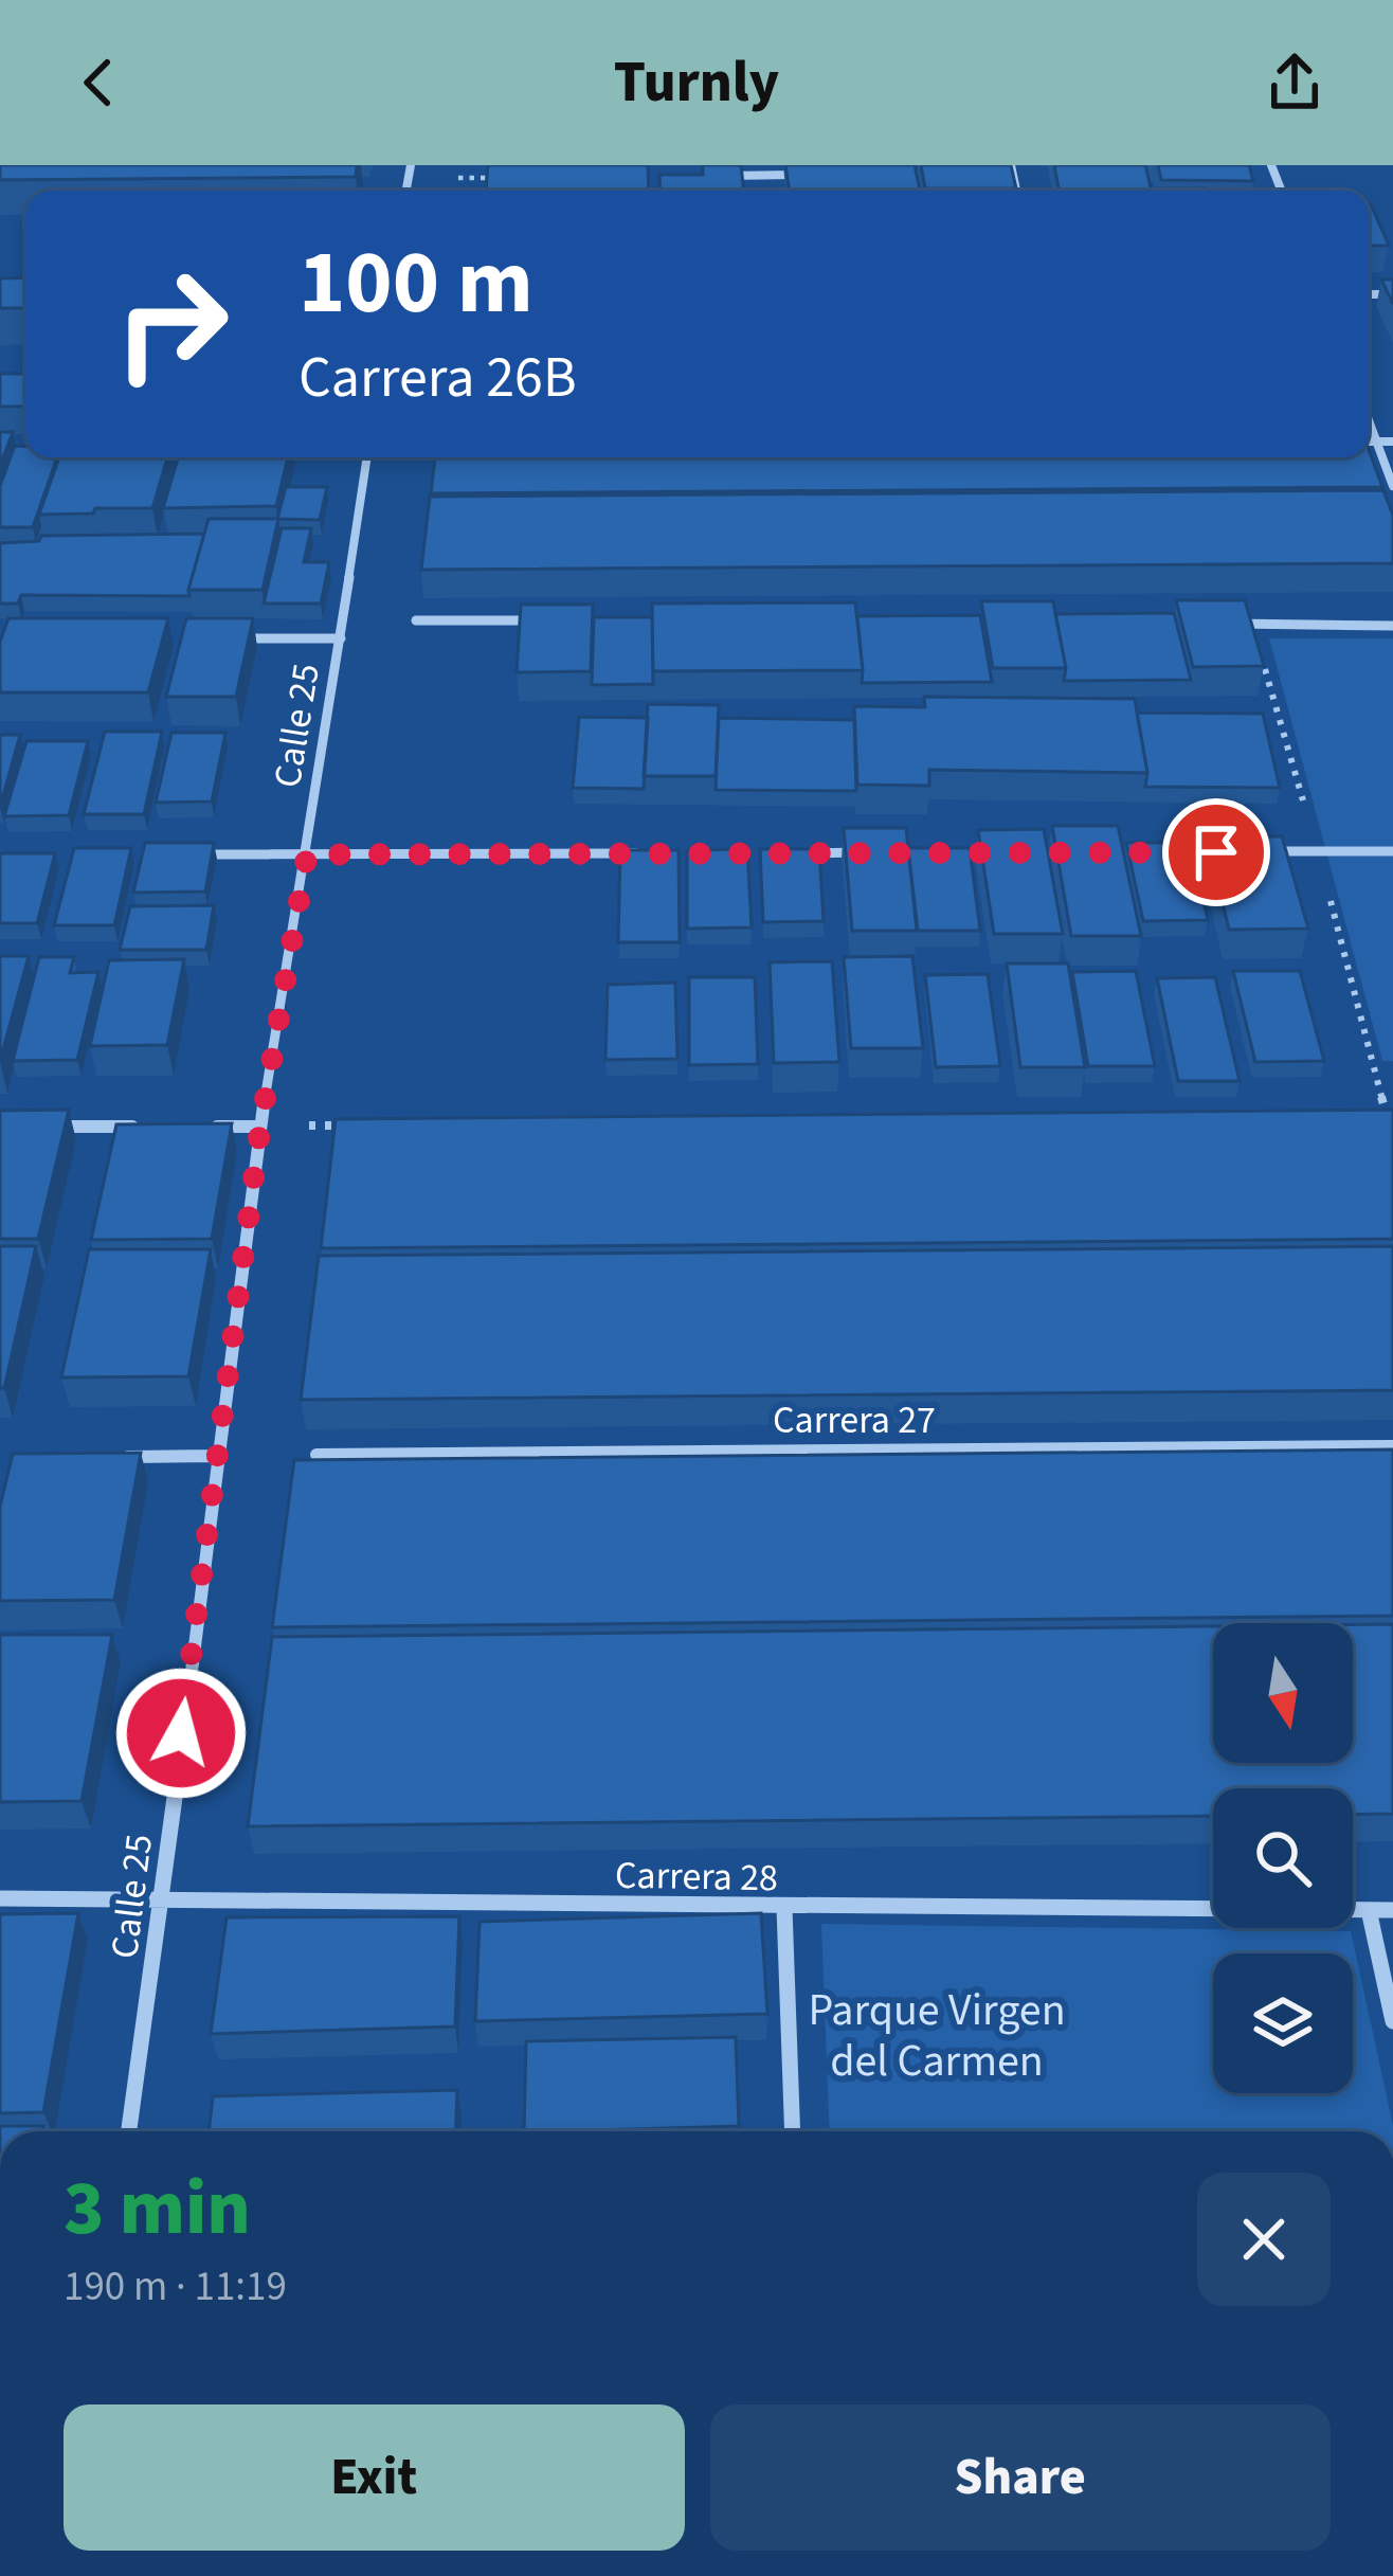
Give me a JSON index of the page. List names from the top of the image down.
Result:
{
  "streets": {
    "street": ["Calle 25", "Carrera 27", "Carrera 28"]
  },
  "crossings": [
    ["Calle 25", "Carrera 28"]
  ],
  "parks": ["Parque Virgen del Carmen"],
  "north": "bottom",
  "page": {
    "header": "Turnly",
    "turn": ["100 m", "Carrera 26B"],
    "heading": ["3 min", "190 m · 11:19"],
    "buttons": ["Exit", "Share"]
  }
}
